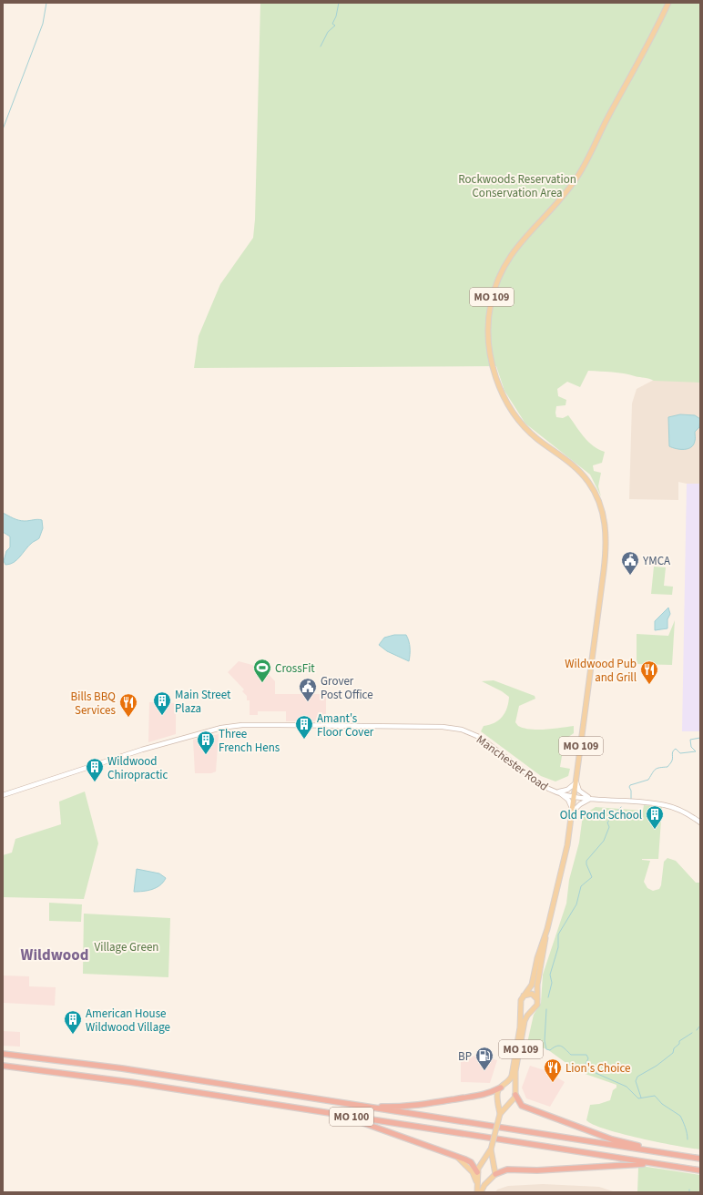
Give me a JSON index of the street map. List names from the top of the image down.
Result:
{
  "streets": {
    "highway": ["MO 100"],
    "main road": ["MO 109"],
    "street": ["Manchester Road"]
  },
  "crossings": [
    ["MO 109", "Manchester Road"]
  ],
  "districts": ["Wildwood"],
  "parks": ["Rockwoods Reservation Conservation Area", "Village Green"],
  "places": {
    "public building": ["YMCA", "Grover Post Office"],
    "sports": ["CrossFit"],
    "restaurant": ["Wildwood Pub and Grill", "Bills BBQ Services", "Lion's Choice"],
    "building": [
      "Main Street Plaza",
      "Amant's Floor Cover",
      "Three French Hens",
      "Wildwood Chiropractic",
      "Old Pond School",
      "American House Wildwood Village"
    ],
    "fuel station": ["BP"]
  }
}
